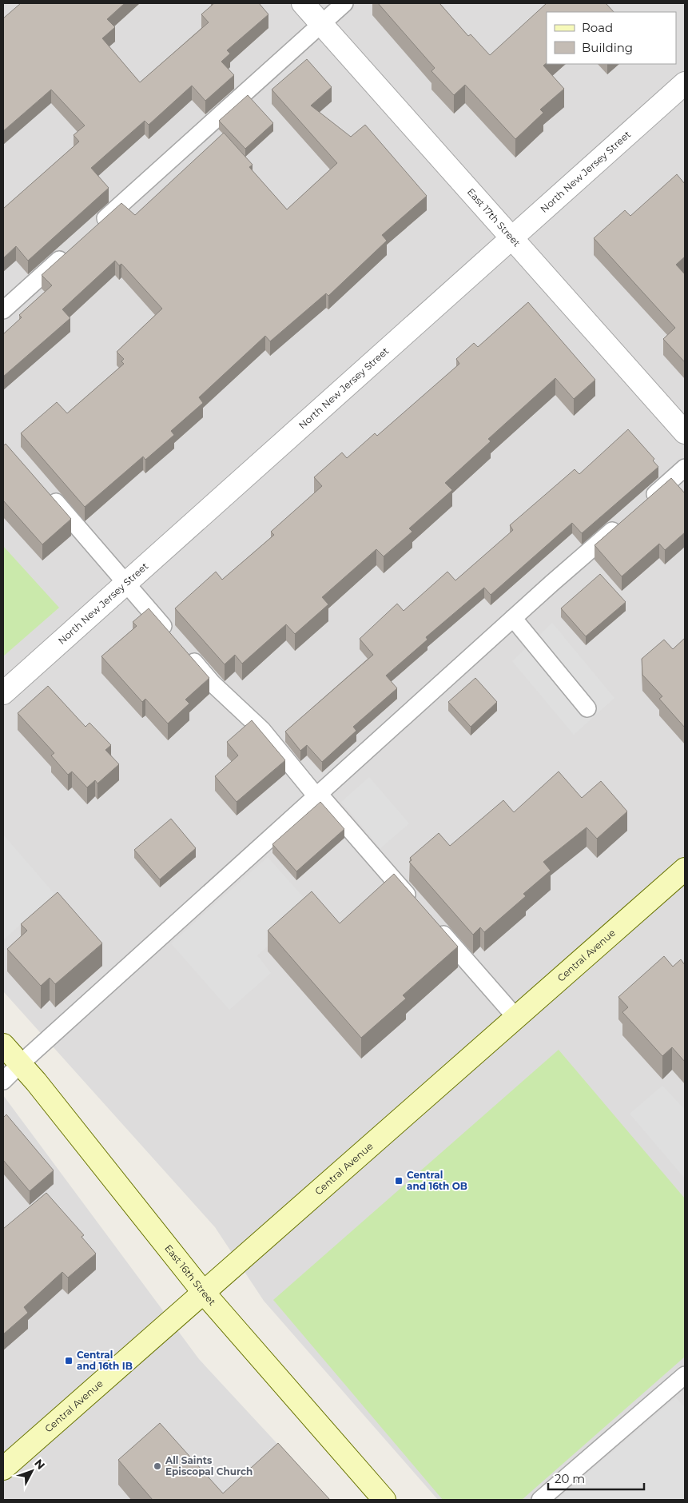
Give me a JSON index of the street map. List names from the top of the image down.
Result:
{
  "streets": {
    "main road": ["Central Avenue", "East 16th Street"],
    "street": ["North New Jersey Street", "East 17th Street"]
  },
  "crossings": [
    ["North New Jersey Street", "East 17th Street"],
    ["Central Avenue", "East 16th Street"]
  ],
  "places": {
    "transit": ["Central and 16th OB", "Central and 16th IB"],
    "other": ["All Saints Episcopal Church"]
  },
  "legend": ["Road", "Building"],
  "scale_bar": "20 m",
  "north": "top right"
}
